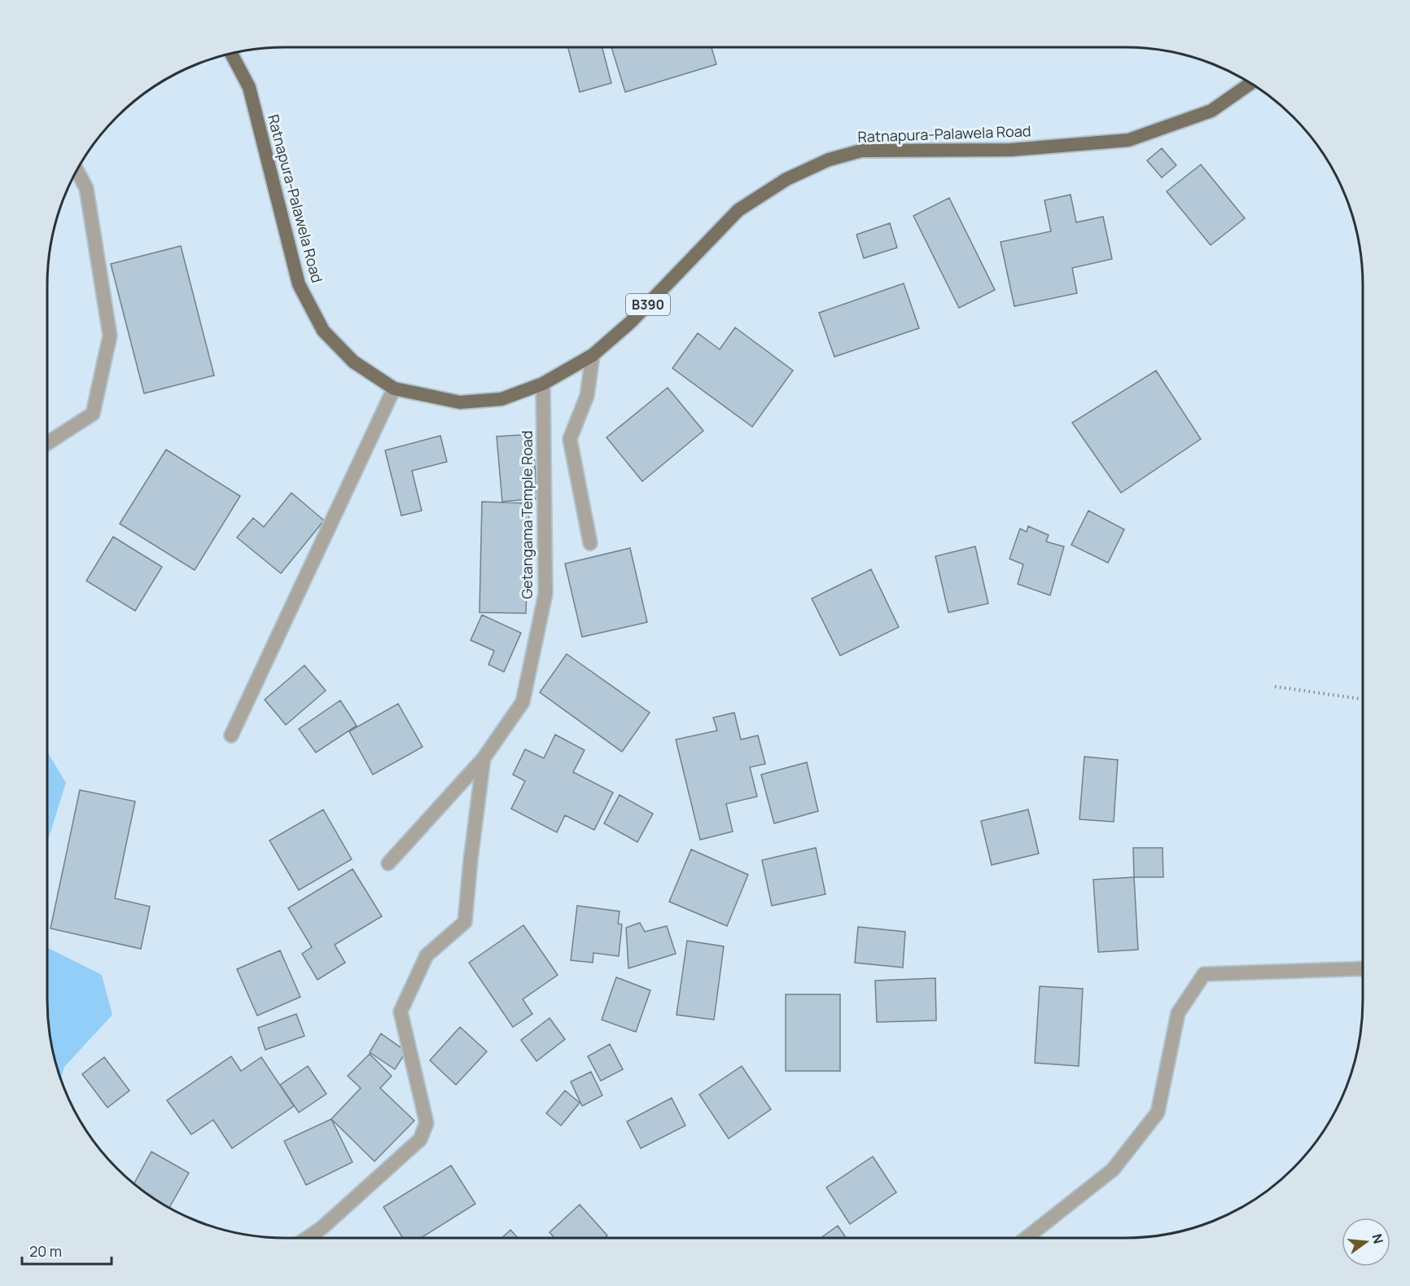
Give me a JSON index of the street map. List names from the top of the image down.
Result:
{
  "streets": {
    "main road": ["Ratnapura-Palawela Road", "B390"],
    "street": ["Getangama Temple Road"]
  },
  "crossings": [
    ["Ratnapura-Palawela Road", "Getangama Temple Road"]
  ],
  "scale_bar": "20 m",
  "north": "right"
}
